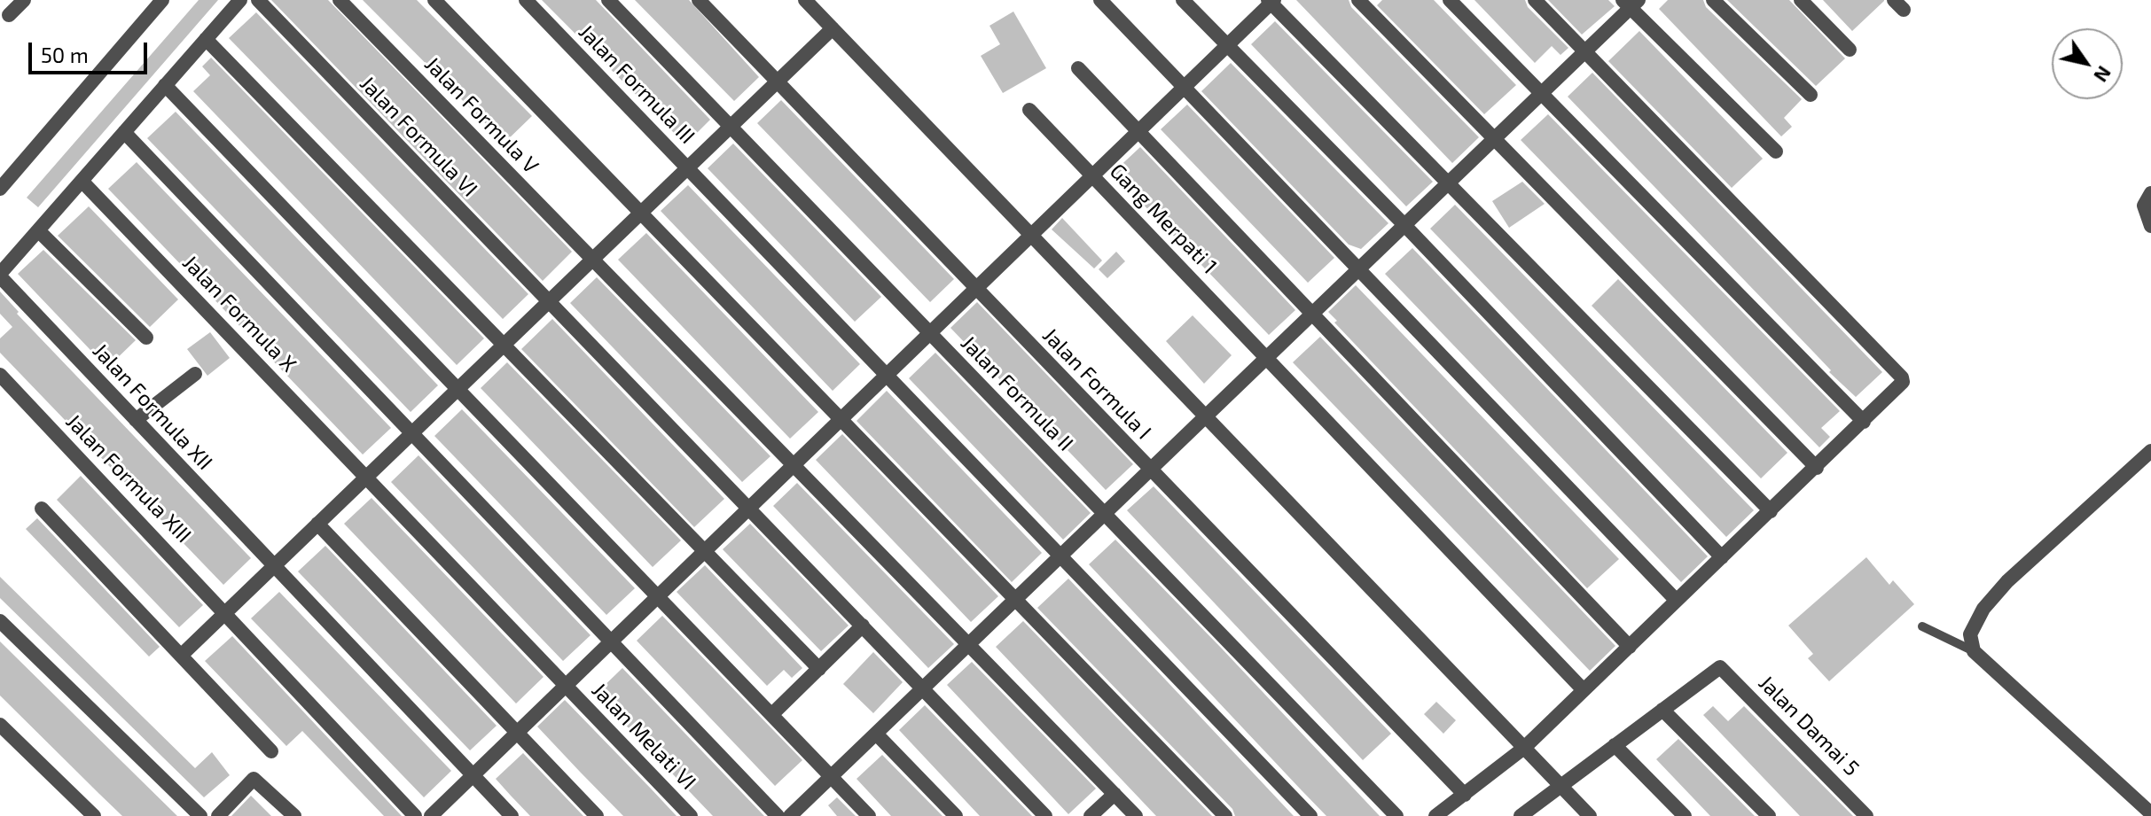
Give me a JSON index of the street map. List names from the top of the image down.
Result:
{
  "streets": {
    "street": [
      "Jalan Formula III",
      "Jalan Formula V",
      "Jalan Formula VI",
      "Gang Merpati 1",
      "Jalan Formula X",
      "Jalan Formula I",
      "Jalan Formula II",
      "Jalan Formula XII",
      "Jalan Formula XIII",
      "Jalan Damai 5",
      "Jalan Melati VI"
    ]
  },
  "crossings": [
    ["Jalan Formula X", "Jalan Melati VI"]
  ],
  "scale_bar": "50 m",
  "north": "bottom right"
}
